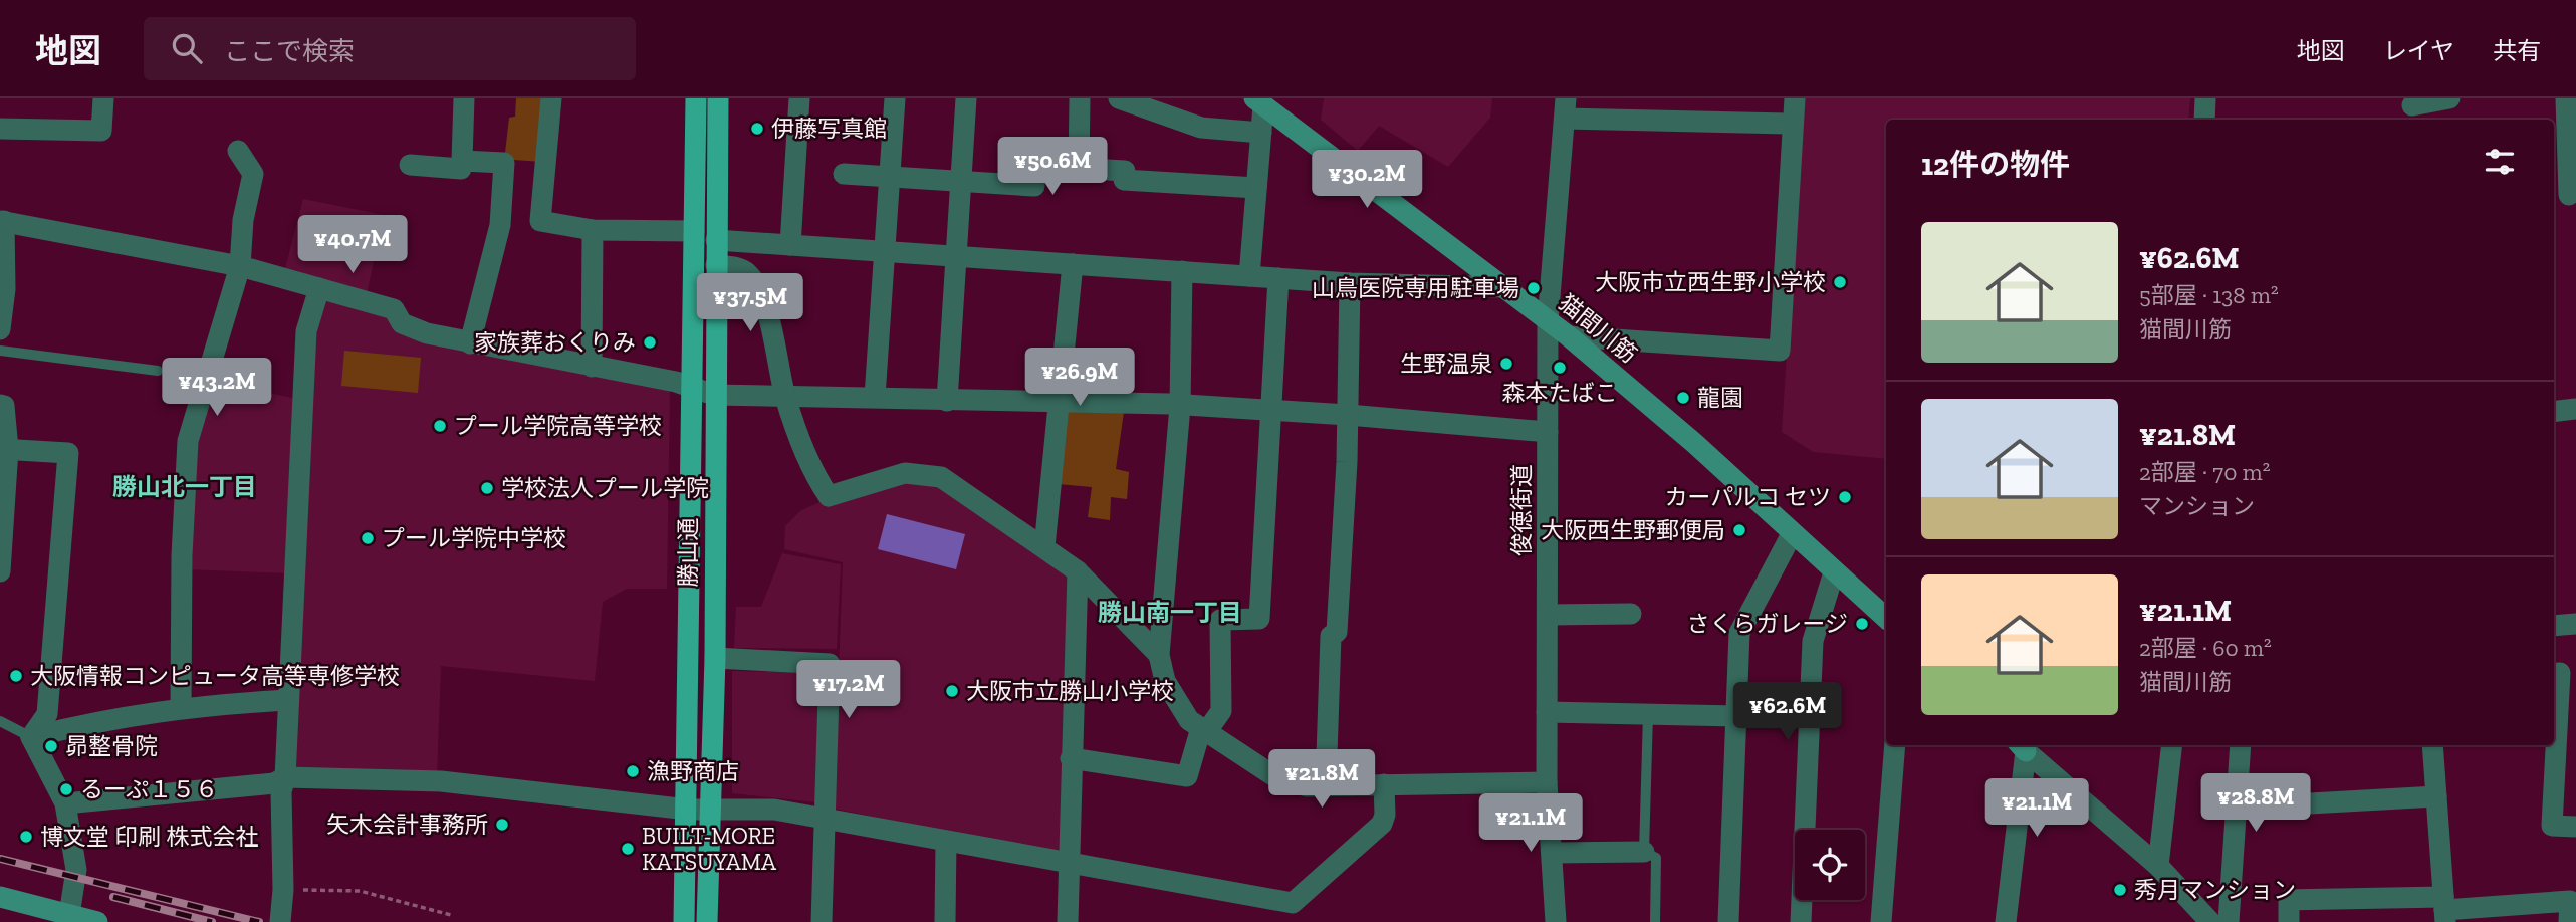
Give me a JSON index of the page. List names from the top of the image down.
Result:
{
  "streets": {
    "main road": ["勝山通"],
    "street": ["猫間川筋", "俊徳街道"]
  },
  "crossings": [
    ["猫間川筋", "俊徳街道"]
  ],
  "districts": ["勝山北一丁目", "勝山南一丁目"],
  "places": [
    "伊藤写真館",
    "大阪市立西生野小学校",
    "山鳥医院専用駐車場",
    "家族葬おくりみ",
    "生野温泉",
    "森本たばこ",
    "龍園",
    "プール学院高等学校",
    "学校法人プール学院",
    "カーパルコ セツ",
    "大阪西生野郵便局",
    "プール学院中学校",
    "さくらガレージ",
    "大阪情報コンピュータ高等専修学校",
    "大阪市立勝山小学校",
    "昴整骨院",
    "漁野商店",
    "るーぷ１５６",
    "矢木会計事務所",
    "博文堂 印刷 株式会社",
    "BUILT-MORE KATSUYAMA",
    "秀月マンション"
  ],
  "page": {
    "header": "地図",
    "search": "ここで検索",
    "nav": ["地図", "レイヤ", "共有"],
    "heading": "12件の物件",
    "price": [
      "¥50.6M",
      "¥30.2M",
      "¥40.7M",
      "¥37.5M",
      "¥26.9M",
      "¥43.2M",
      "¥17.2M",
      "¥62.6M",
      "¥21.8M",
      "¥28.8M",
      "¥21.1M",
      "¥21.1M"
    ],
    "list": [
      {
        "name": "¥62.6M",
        "note": "5部屋 · 138 m² · 猫間川筋"
      },
      {
        "name": "¥21.8M",
        "note": "2部屋 · 70 m² · マンション"
      },
      {
        "name": "¥21.1M",
        "note": "2部屋 · 60 m² · 猫間川筋"
      }
    ]
  }
}
